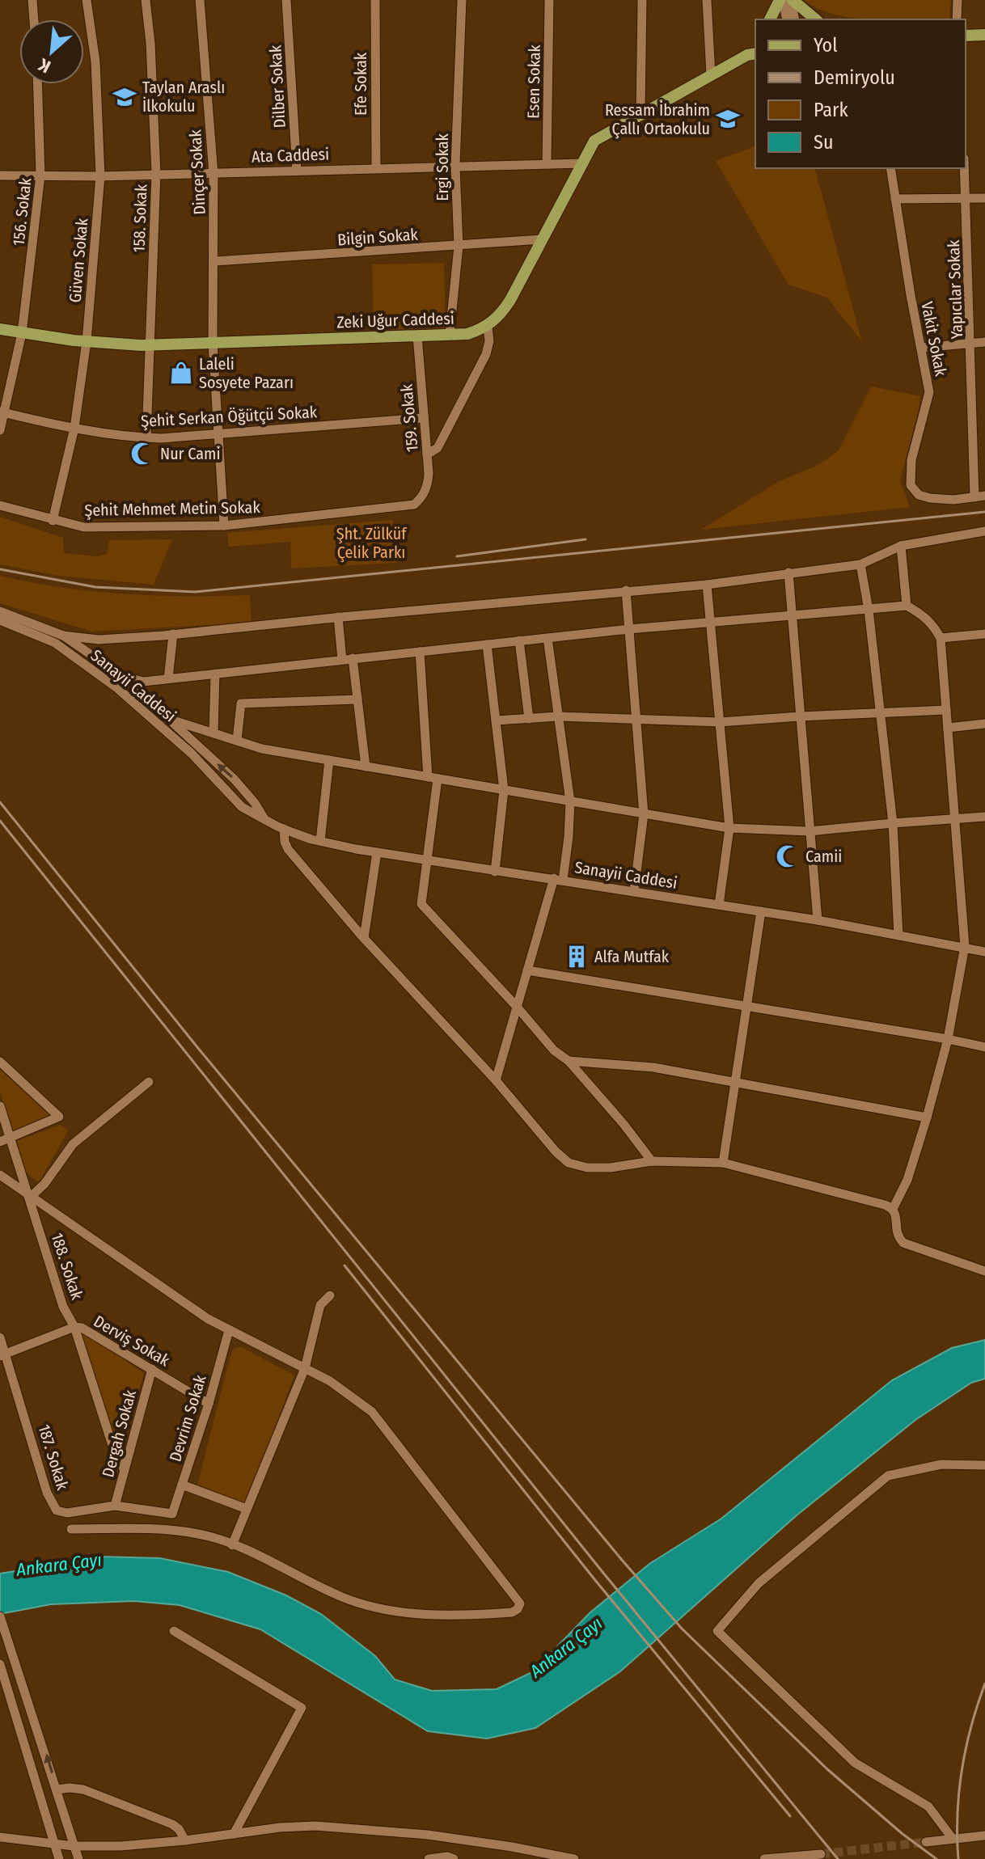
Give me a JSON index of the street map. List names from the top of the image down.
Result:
{
  "streets": {
    "main road": ["Zeki Uğur Caddesi"],
    "street": [
      "Esen Sokak",
      "Efe Sokak",
      "Dilber Sokak",
      "Ata Caddesi",
      "Ergi Sokak",
      "Dinçer Sokak",
      "156. Sokak",
      "158. Sokak",
      "Bilgin Sokak",
      "Güven Sokak",
      "Yapıcılar Sokak",
      "Vakit Sokak",
      "Şehit Serkan Öğütçü Sokak",
      "159. Sokak",
      "Şehit Mehmet Metin Sokak",
      "Sanayii Caddesi",
      "188. Sokak",
      "Derviş Sokak",
      "Devrim Sokak",
      "Dergah Sokak",
      "187. Sokak"
    ]
  },
  "crossings": [
    ["Esen Sokak", "Ata Caddesi"],
    ["Efe Sokak", "Ata Caddesi"],
    ["Dilber Sokak", "Ata Caddesi"],
    ["Ata Caddesi", "Ergi Sokak"],
    ["Ata Caddesi", "Dinçer Sokak"],
    ["Ata Caddesi", "156. Sokak"],
    ["Ata Caddesi", "158. Sokak"],
    ["Ata Caddesi", "Güven Sokak"],
    ["Ergi Sokak", "Bilgin Sokak"],
    ["Ergi Sokak", "Zeki Uğur Caddesi"],
    ["Dinçer Sokak", "Bilgin Sokak"],
    ["Dinçer Sokak", "Zeki Uğur Caddesi"],
    ["Dinçer Sokak", "Şehit Serkan Öğütçü Sokak"],
    ["Dinçer Sokak", "Şehit Mehmet Metin Sokak"],
    ["156. Sokak", "Zeki Uğur Caddesi"],
    ["156. Sokak", "Şehit Serkan Öğütçü Sokak"],
    ["158. Sokak", "Zeki Uğur Caddesi"],
    ["158. Sokak", "Şehit Serkan Öğütçü Sokak"],
    ["Güven Sokak", "Zeki Uğur Caddesi"],
    ["Güven Sokak", "Şehit Serkan Öğütçü Sokak"],
    ["Güven Sokak", "Şehit Mehmet Metin Sokak"],
    ["Yapıcılar Sokak", "Vakit Sokak"],
    ["Zeki Uğur Caddesi", "159. Sokak"],
    ["Şehit Serkan Öğütçü Sokak", "159. Sokak"],
    ["159. Sokak", "Şehit Mehmet Metin Sokak"],
    ["188. Sokak", "Derviş Sokak"],
    ["188. Sokak", "Dergah Sokak"],
    ["Derviş Sokak", "Devrim Sokak"],
    ["Derviş Sokak", "Dergah Sokak"],
    ["Derviş Sokak", "187. Sokak"],
    ["Devrim Sokak", "187. Sokak"],
    ["Dergah Sokak", "187. Sokak"]
  ],
  "water": ["Ankara Çayı"],
  "parks": ["Şht. Zülküf Çelik Parkı"],
  "places": {
    "school or university": ["Taylan Araslı İlkokulu", "Ressam İbrahim Çallı Ortaokulu"],
    "shop": ["Laleli Sosyete Pazarı"],
    "mosque": ["Nur Cami", "Camii"],
    "building": ["Alfa Mutfak"]
  },
  "legend": [
    "Yol",
    "Demiryolu",
    "Park",
    "Su"
  ],
  "north": "bottom left"
}
